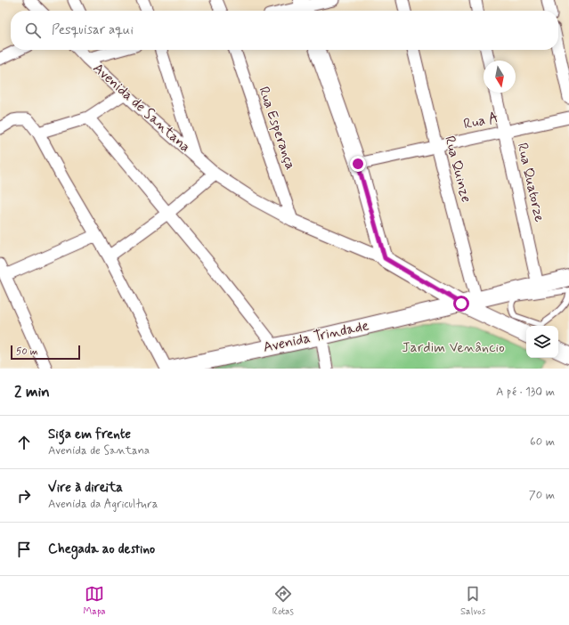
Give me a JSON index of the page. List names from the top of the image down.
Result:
{
  "streets": {
    "main road": ["Avenida de Santana", "Avenida Trindade"],
    "street": [
      "Rua A",
      "Rua Esperança",
      "Rua Quinze",
      "Rua Quatorze"
    ]
  },
  "crossings": [
    ["Avenida de Santana", "Rua Esperança"],
    ["Avenida de Santana", "Rua Quinze"],
    ["Avenida de Santana", "Avenida Trindade"],
    ["Rua A", "Rua Quinze"],
    ["Rua A", "Rua Quatorze"],
    ["Rua Quinze", "Avenida Trindade"],
    ["Rua Quatorze", "Avenida Trindade"]
  ],
  "parks": ["Jardim Venâncio"],
  "scale_bar": "50 m",
  "north": "bottom",
  "page": {
    "search": "Pesquisar aqui",
    "scale": "50 m",
    "heading": ["2 min", "A pé · 130 m"],
    "list": [
      ["Siga em frente", "Avenida de Santana", "60 m"],
      ["Vire à direita", "Avenida da Agricultura", "70 m"],
      "Chegada ao destino"
    ],
    "nav": ["Mapa", "Rotas", "Salvos"]
  }
}
